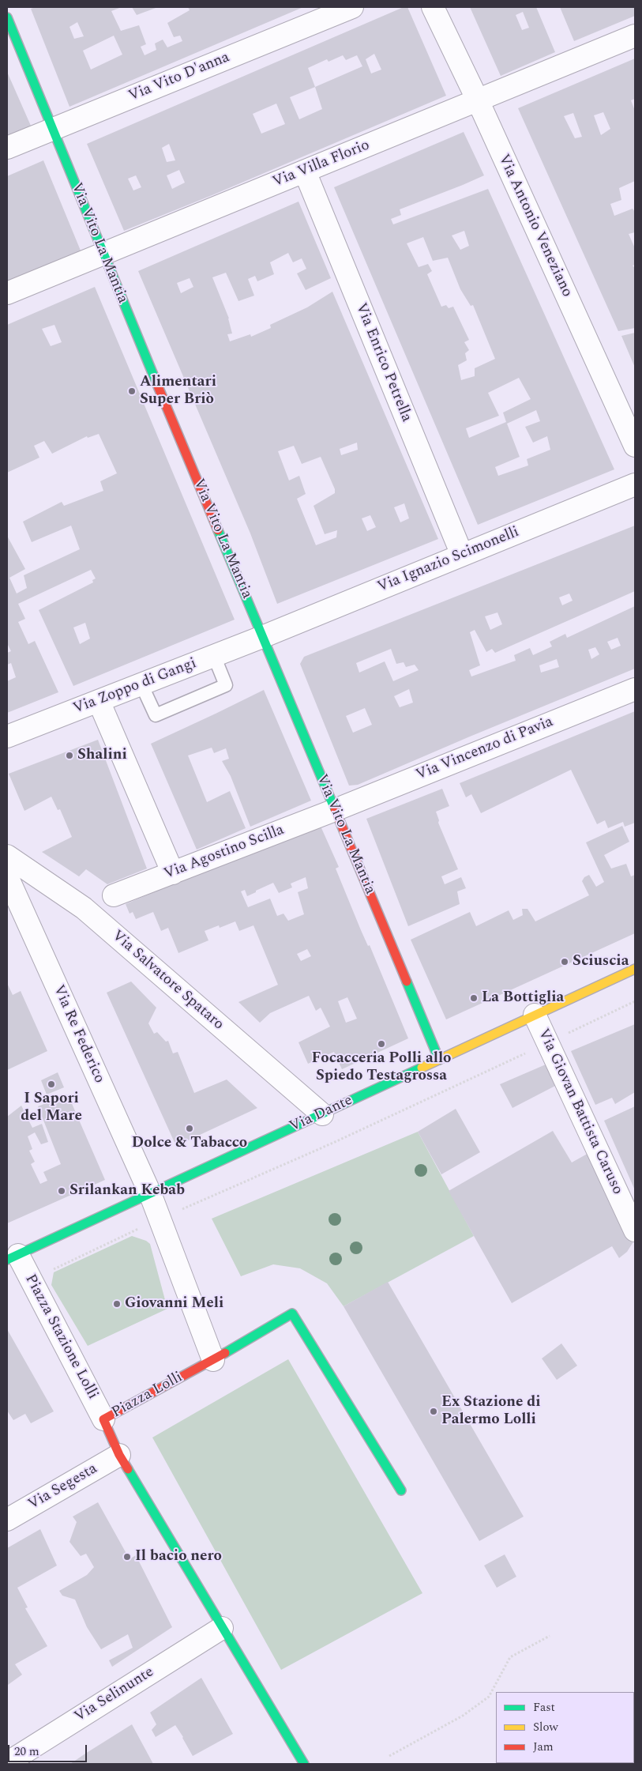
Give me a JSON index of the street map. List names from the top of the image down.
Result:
{
  "streets": {
    "street": [
      "Via Vito D'anna",
      "Via Villa Florio",
      "Via Antonio Veneziano",
      "Via Vito La Mantia",
      "Via Enrico Petrella",
      "Via Ignazio Scimonelli",
      "Via Zoppo di Gangi",
      "Via Vincenzo di Pavia",
      "Via Agostino Scilla",
      "Via Salvatore Spataro",
      "Via Re Federico",
      "Via Giovan Battista Caruso",
      "Via Dante",
      "Piazza Stazione Lolli",
      "Piazza Lolli",
      "Via Segesta",
      "Via Selinunte"
    ]
  },
  "crossings": [
    ["Via Vito D'anna", "Via Vito La Mantia"],
    ["Via Villa Florio", "Via Antonio Veneziano"],
    ["Via Villa Florio", "Via Vito La Mantia"],
    ["Via Villa Florio", "Via Enrico Petrella"],
    ["Via Vito La Mantia", "Via Ignazio Scimonelli"],
    ["Via Vito La Mantia", "Via Zoppo di Gangi"],
    ["Via Vito La Mantia", "Via Vincenzo di Pavia"],
    ["Via Vito La Mantia", "Via Agostino Scilla"],
    ["Via Vito La Mantia", "Via Dante"],
    ["Via Enrico Petrella", "Via Ignazio Scimonelli"],
    ["Via Ignazio Scimonelli", "Via Zoppo di Gangi"],
    ["Via Vincenzo di Pavia", "Via Agostino Scilla"],
    ["Via Salvatore Spataro", "Via Dante"],
    ["Via Re Federico", "Via Dante"],
    ["Via Re Federico", "Piazza Lolli"],
    ["Via Giovan Battista Caruso", "Via Dante"],
    ["Via Dante", "Piazza Stazione Lolli"],
    ["Piazza Stazione Lolli", "Piazza Lolli"],
    ["Piazza Lolli", "Via Segesta"],
    ["Piazza Lolli", "Via Selinunte"]
  ],
  "places": [
    "Alimentari Super Briò",
    "Shalini",
    "Sciuscia",
    "La Bottiglia",
    "Focacceria Polli allo Spiedo Testagrossa",
    "I Sapori del Mare",
    "Dolce & Tabacco",
    "Srilankan Kebab",
    "Giovanni Meli",
    "Ex Stazione di Palermo Lolli",
    "Il bacio nero"
  ],
  "legend": ["Fast", "Slow", "Jam"],
  "scale_bar": "20 m"
}
